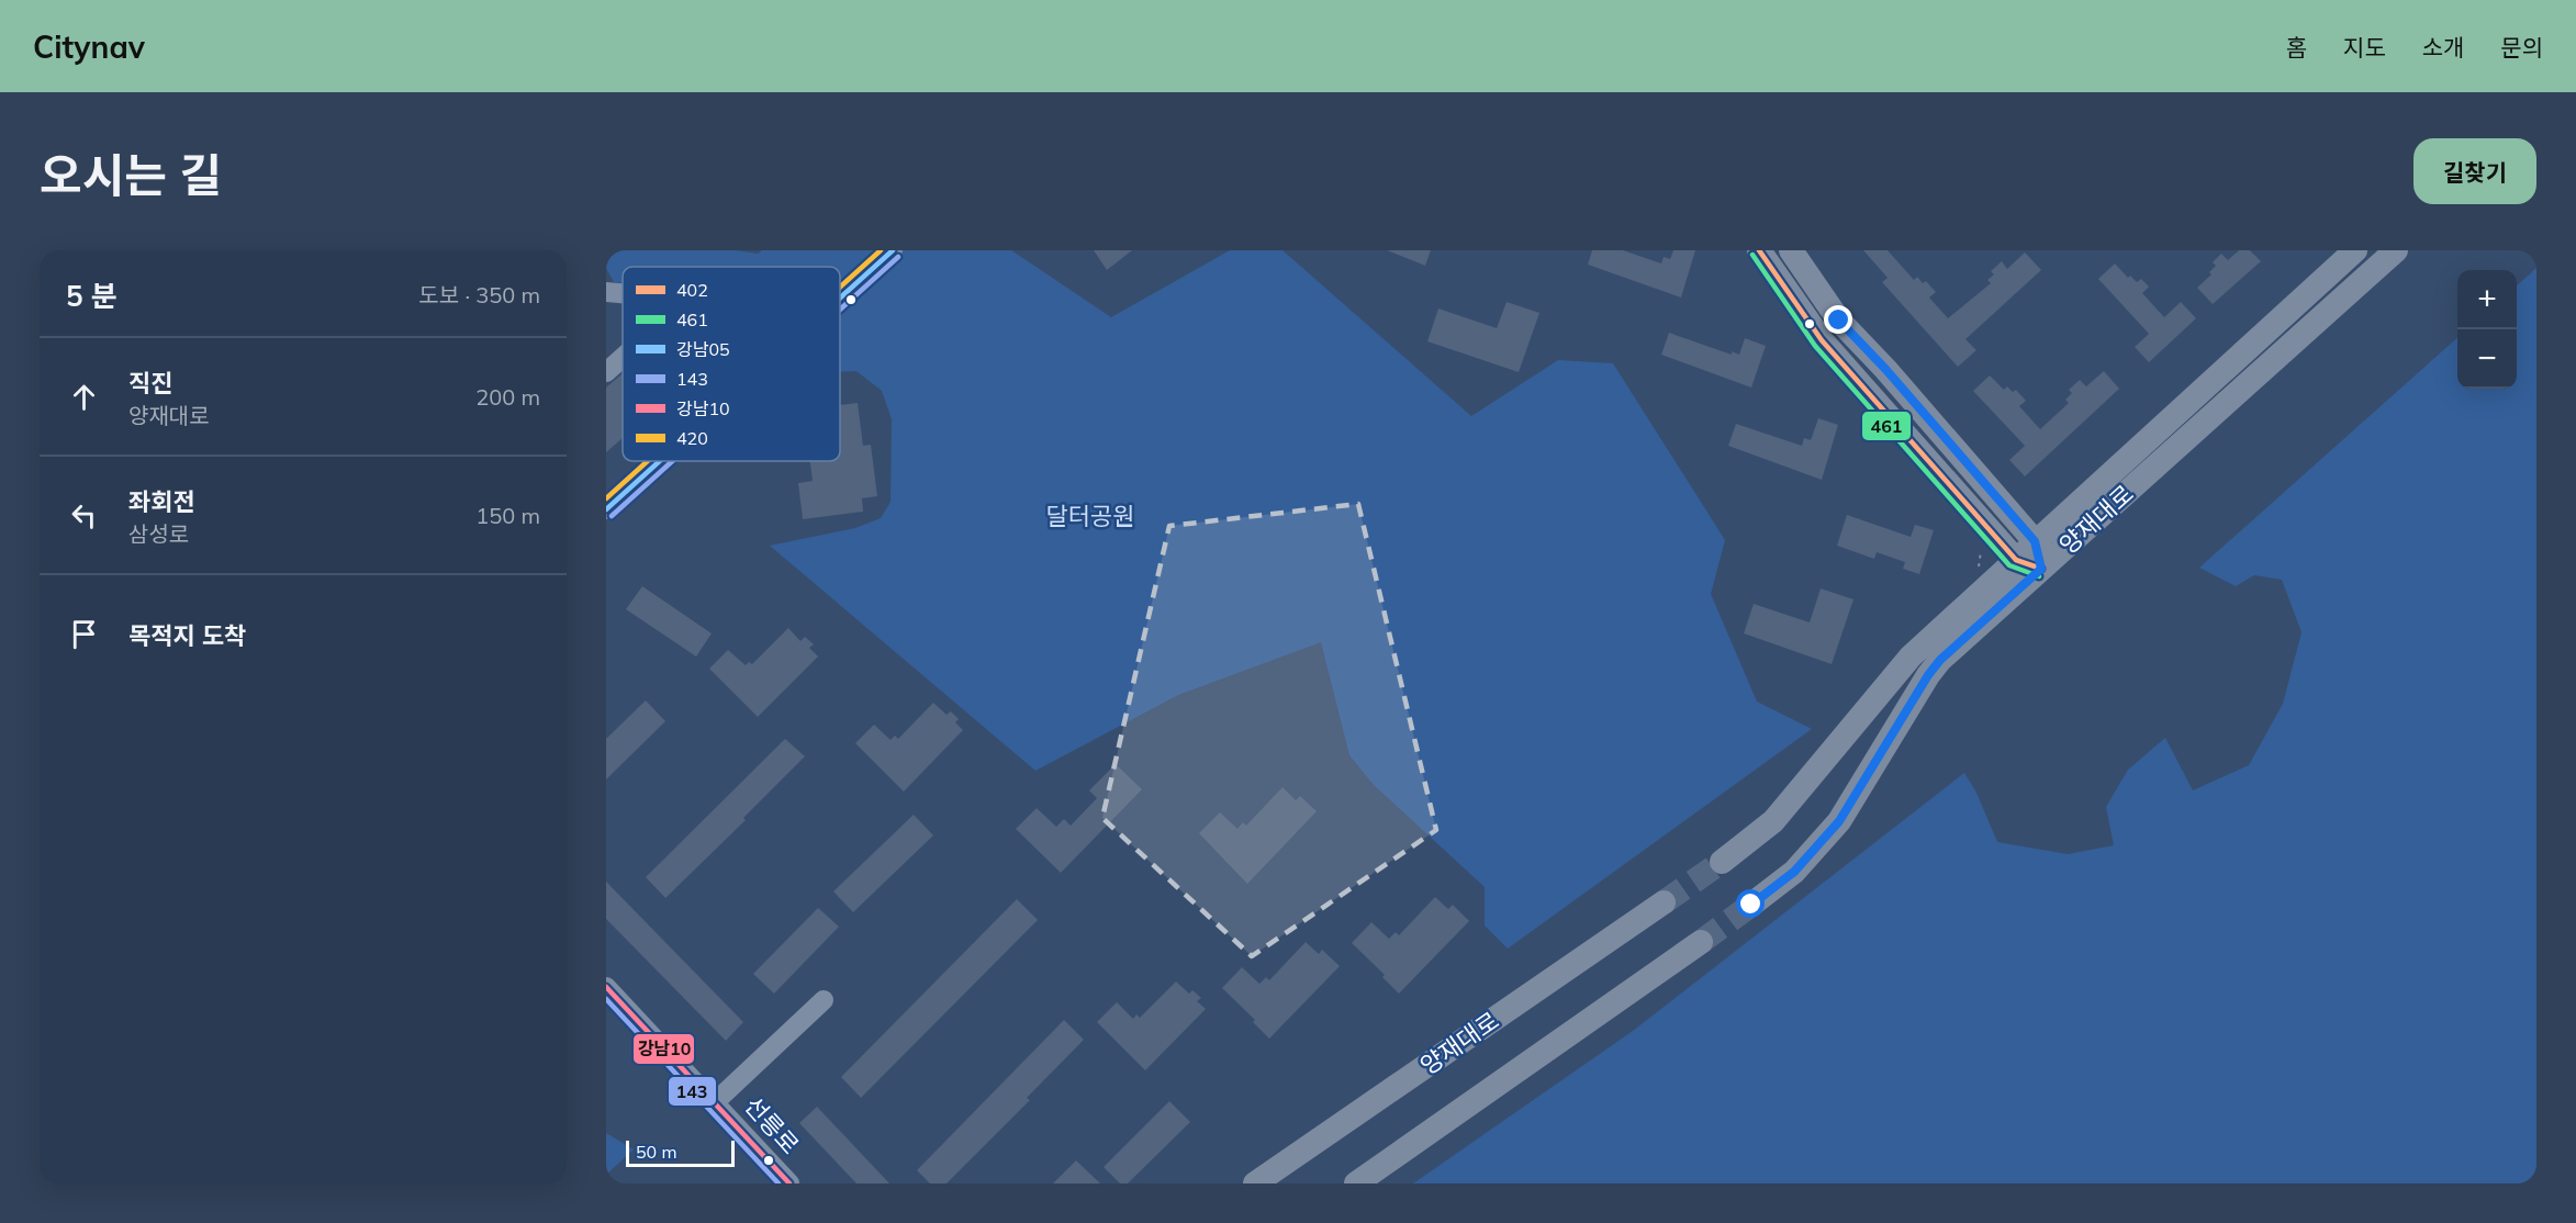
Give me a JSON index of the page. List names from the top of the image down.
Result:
{
  "streets": {
    "main road": ["양재대로"],
    "street": ["선릉로"]
  },
  "parks": ["달터공원"],
  "lines": [
    "transit line 402",
    "transit line 강남05",
    "transit line 420",
    "transit line 461",
    "transit line 143",
    "transit line 강남10"
  ],
  "legend": [
    "402",
    "461",
    "강남05",
    "143",
    "강남10",
    "420"
  ],
  "scale_bar": "50 m",
  "page": {
    "header": "Citynav",
    "nav": [
      "홈",
      "지도",
      "소개",
      "문의"
    ],
    "title": "오시는 길",
    "buttons": "길찾기",
    "heading": ["5 분", "도보 · 350 m"],
    "map_buttons": ["+", "−"],
    "list": [
      ["직진", "양재대로", "200 m"],
      ["좌회전", "삼성로", "150 m"],
      "목적지 도착"
    ],
    "scale": "50 m"
  }
}
